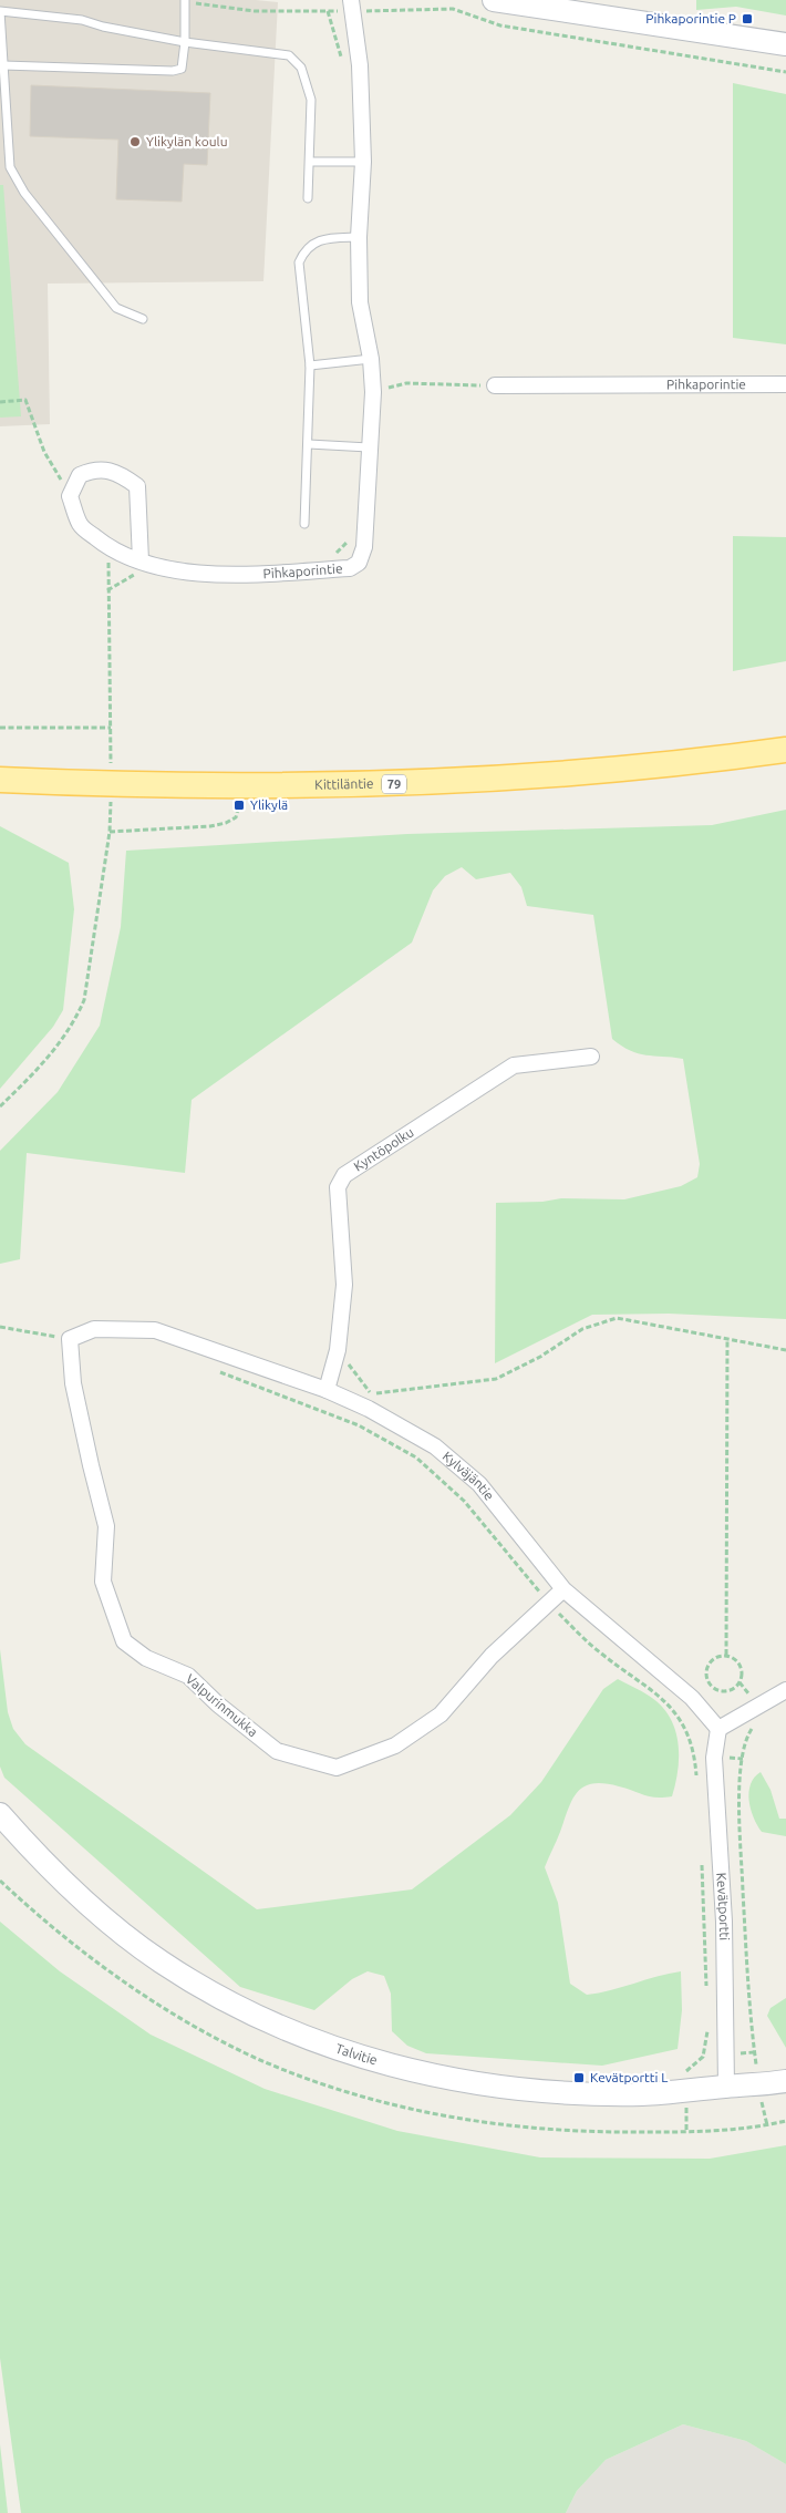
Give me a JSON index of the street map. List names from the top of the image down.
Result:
{
  "streets": {
    "main road": ["79", "Kittiläntie"],
    "street": [
      "Pihkaporintie",
      "Kyntöpolku",
      "Kylväjäntie",
      "Valpurinmukka",
      "Kevätportti",
      "Talvitie"
    ]
  },
  "crossings": [
    ["Kyntöpolku", "Kylväjäntie"],
    ["Kylväjäntie", "Valpurinmukka"],
    ["Kylväjäntie", "Kevätportti"],
    ["Kevätportti", "Talvitie"]
  ],
  "places": {
    "transit": ["Pihkaporintie P", "Ylikylä", "Kevätportti L"],
    "other": ["Ylikylän koulu"]
  }
}
